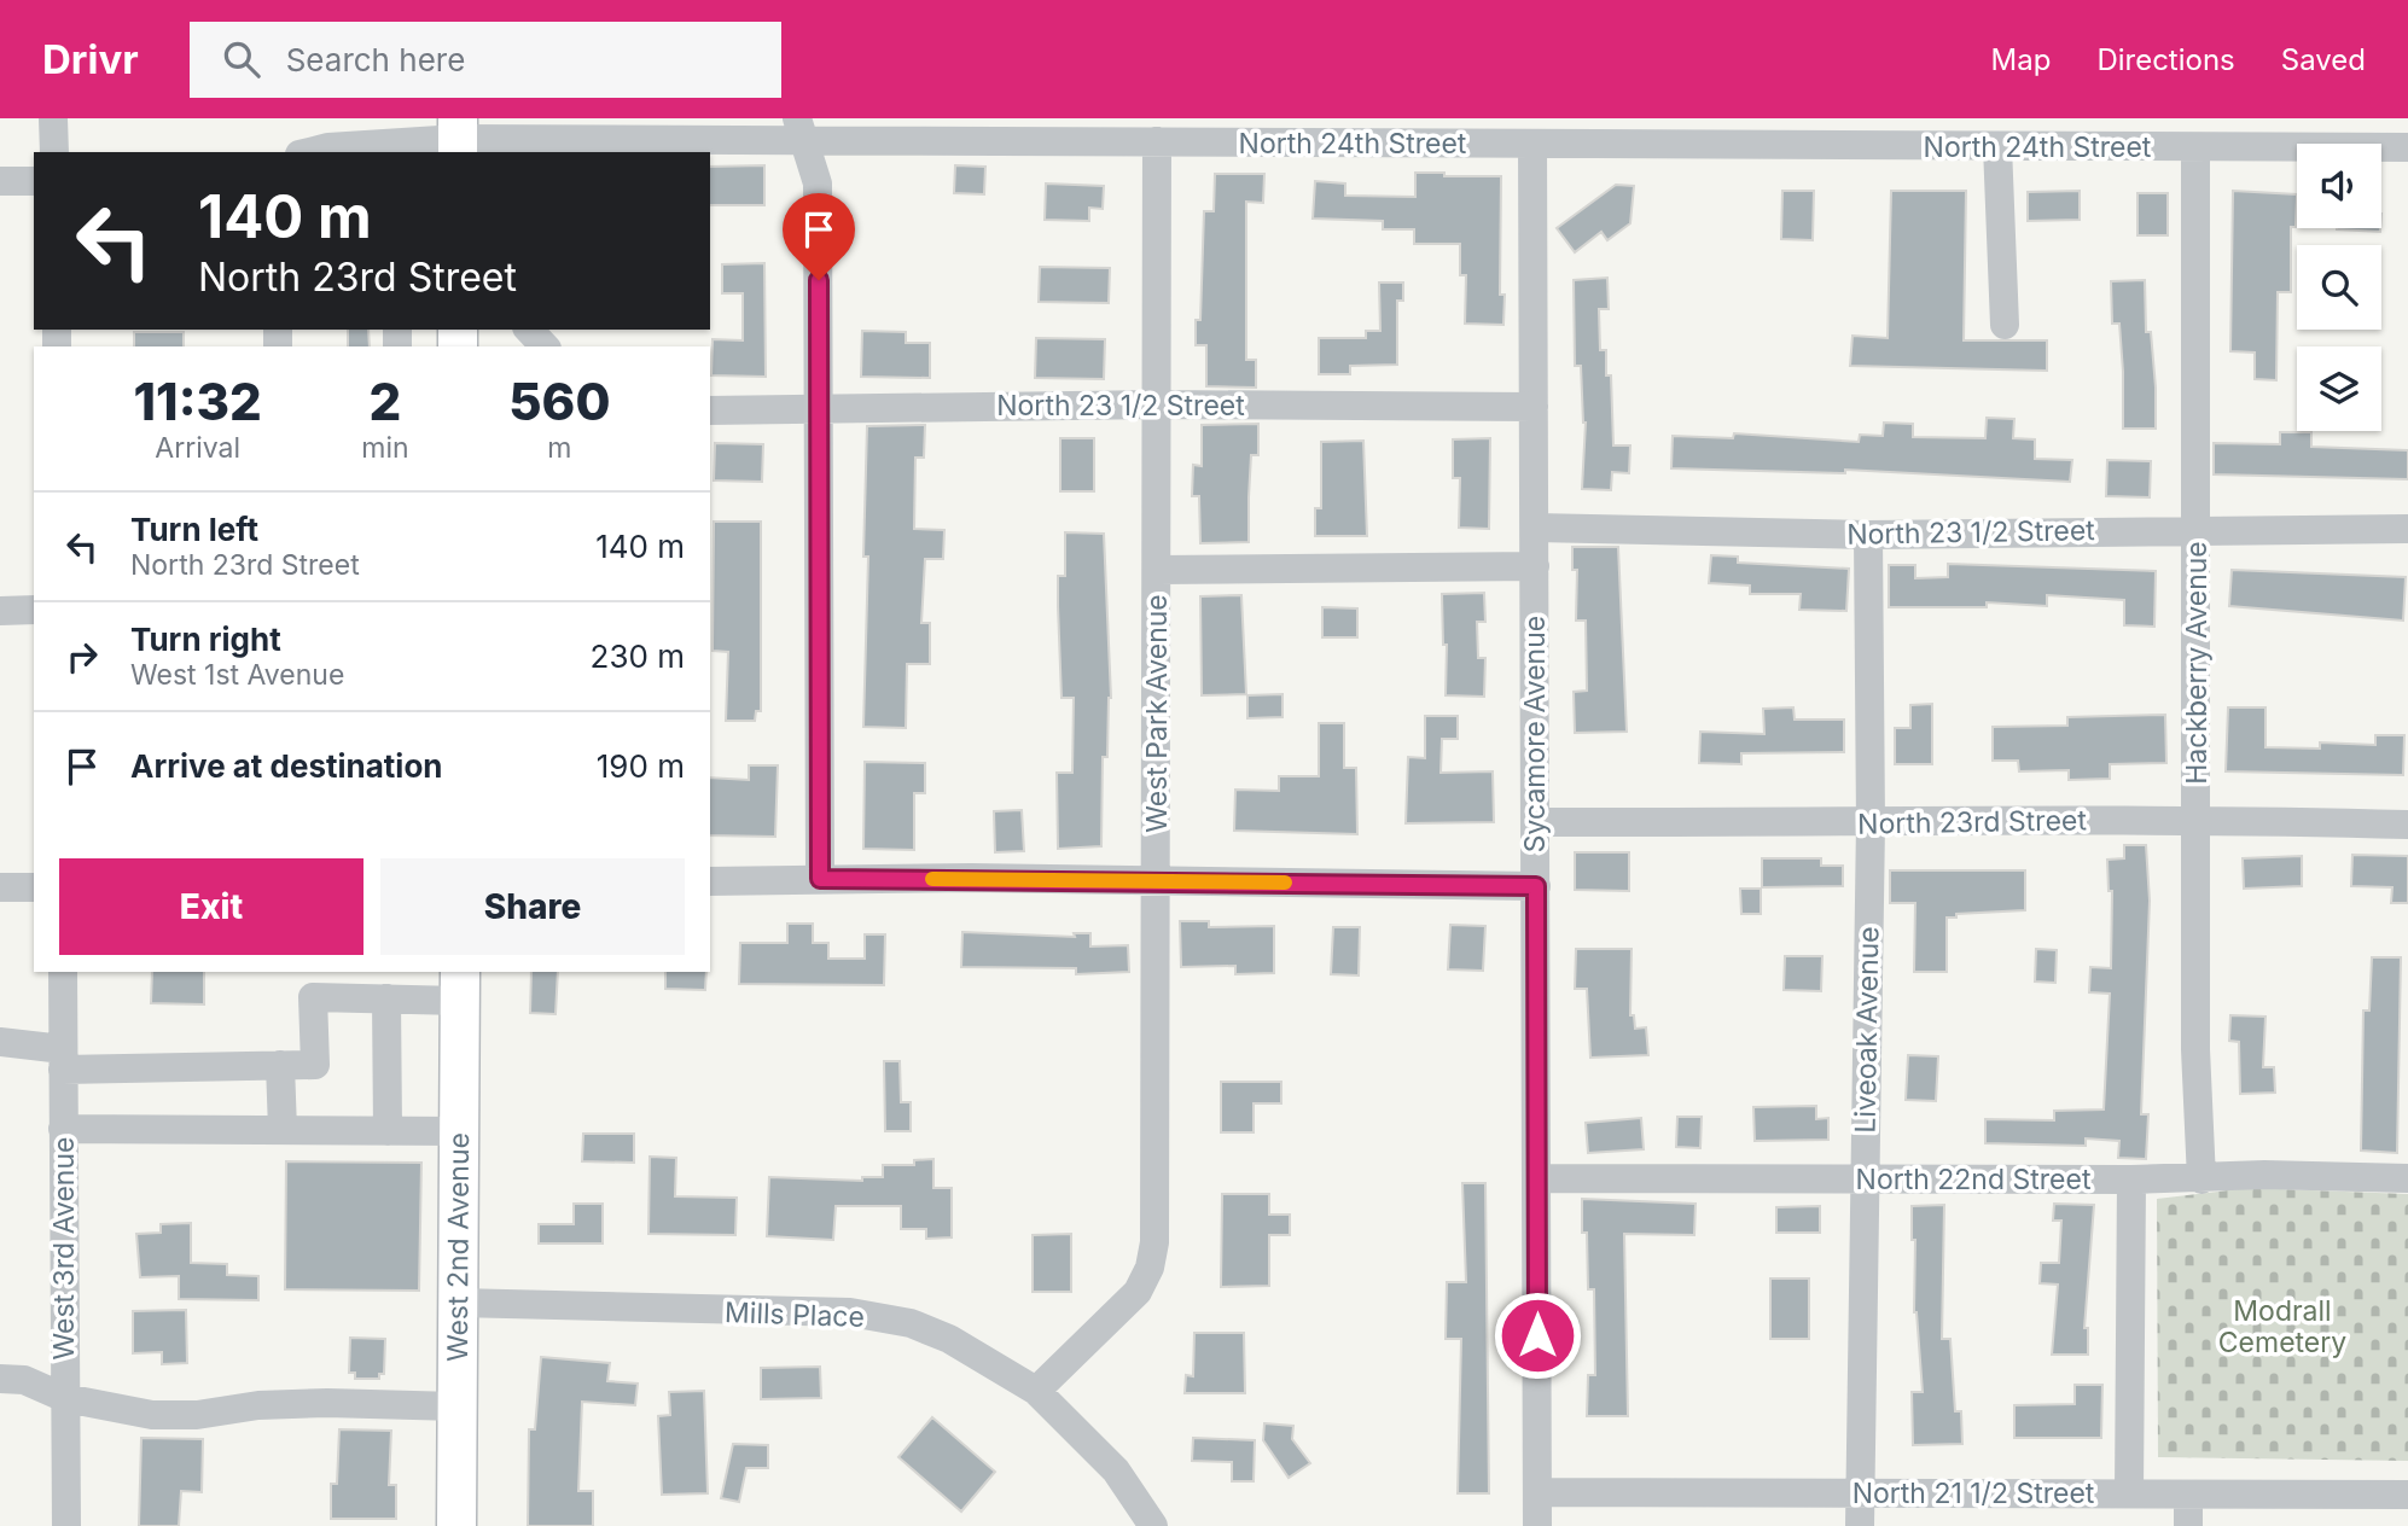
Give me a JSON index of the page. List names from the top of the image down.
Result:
{
  "streets": {
    "main road": ["West 2nd Avenue"],
    "street": [
      "North 24th Street",
      "North 23 1/2 Street",
      "Hackberry Avenue",
      "West Park Avenue",
      "Sycamore Avenue",
      "North 23rd Street",
      "Liveoak Avenue",
      "North 22nd Street",
      "West 3rd Avenue",
      "Mills Place",
      "North 21 1/2 Street"
    ]
  },
  "crossings": [
    ["North 24th Street", "Hackberry Avenue"],
    ["North 24th Street", "West Park Avenue"],
    ["North 24th Street", "Sycamore Avenue"],
    ["North 23 1/2 Street", "Hackberry Avenue"],
    ["North 23 1/2 Street", "West Park Avenue"],
    ["North 23 1/2 Street", "Sycamore Avenue"],
    ["North 23 1/2 Street", "Liveoak Avenue"],
    ["Hackberry Avenue", "North 23rd Street"],
    ["Hackberry Avenue", "North 22nd Street"],
    ["West Park Avenue", "Mills Place"],
    ["Sycamore Avenue", "North 23rd Street"],
    ["Sycamore Avenue", "North 22nd Street"],
    ["Sycamore Avenue", "North 21 1/2 Street"],
    ["North 23rd Street", "Liveoak Avenue"],
    ["Liveoak Avenue", "North 22nd Street"],
    ["Liveoak Avenue", "North 21 1/2 Street"],
    ["West 2nd Avenue", "Mills Place"]
  ],
  "parks": ["Modrall Cemetery"],
  "page": {
    "header": "Drivr",
    "search": "Search here",
    "nav": ["Map", "Directions", "Saved"],
    "turn": ["140 m", "North 23rd Street"],
    "eta": [
      "11:32",
      "Arrival",
      "2",
      "min",
      "560",
      "m"
    ],
    "list": [
      {
        "name": "Turn left",
        "note": "North 23rd Street",
        "value": "140 m"
      },
      {
        "name": "Turn right",
        "note": "West 1st Avenue",
        "value": "230 m"
      },
      {
        "name": "Arrive at destination",
        "value": "190 m"
      }
    ],
    "buttons": ["Exit", "Share"]
  }
}
